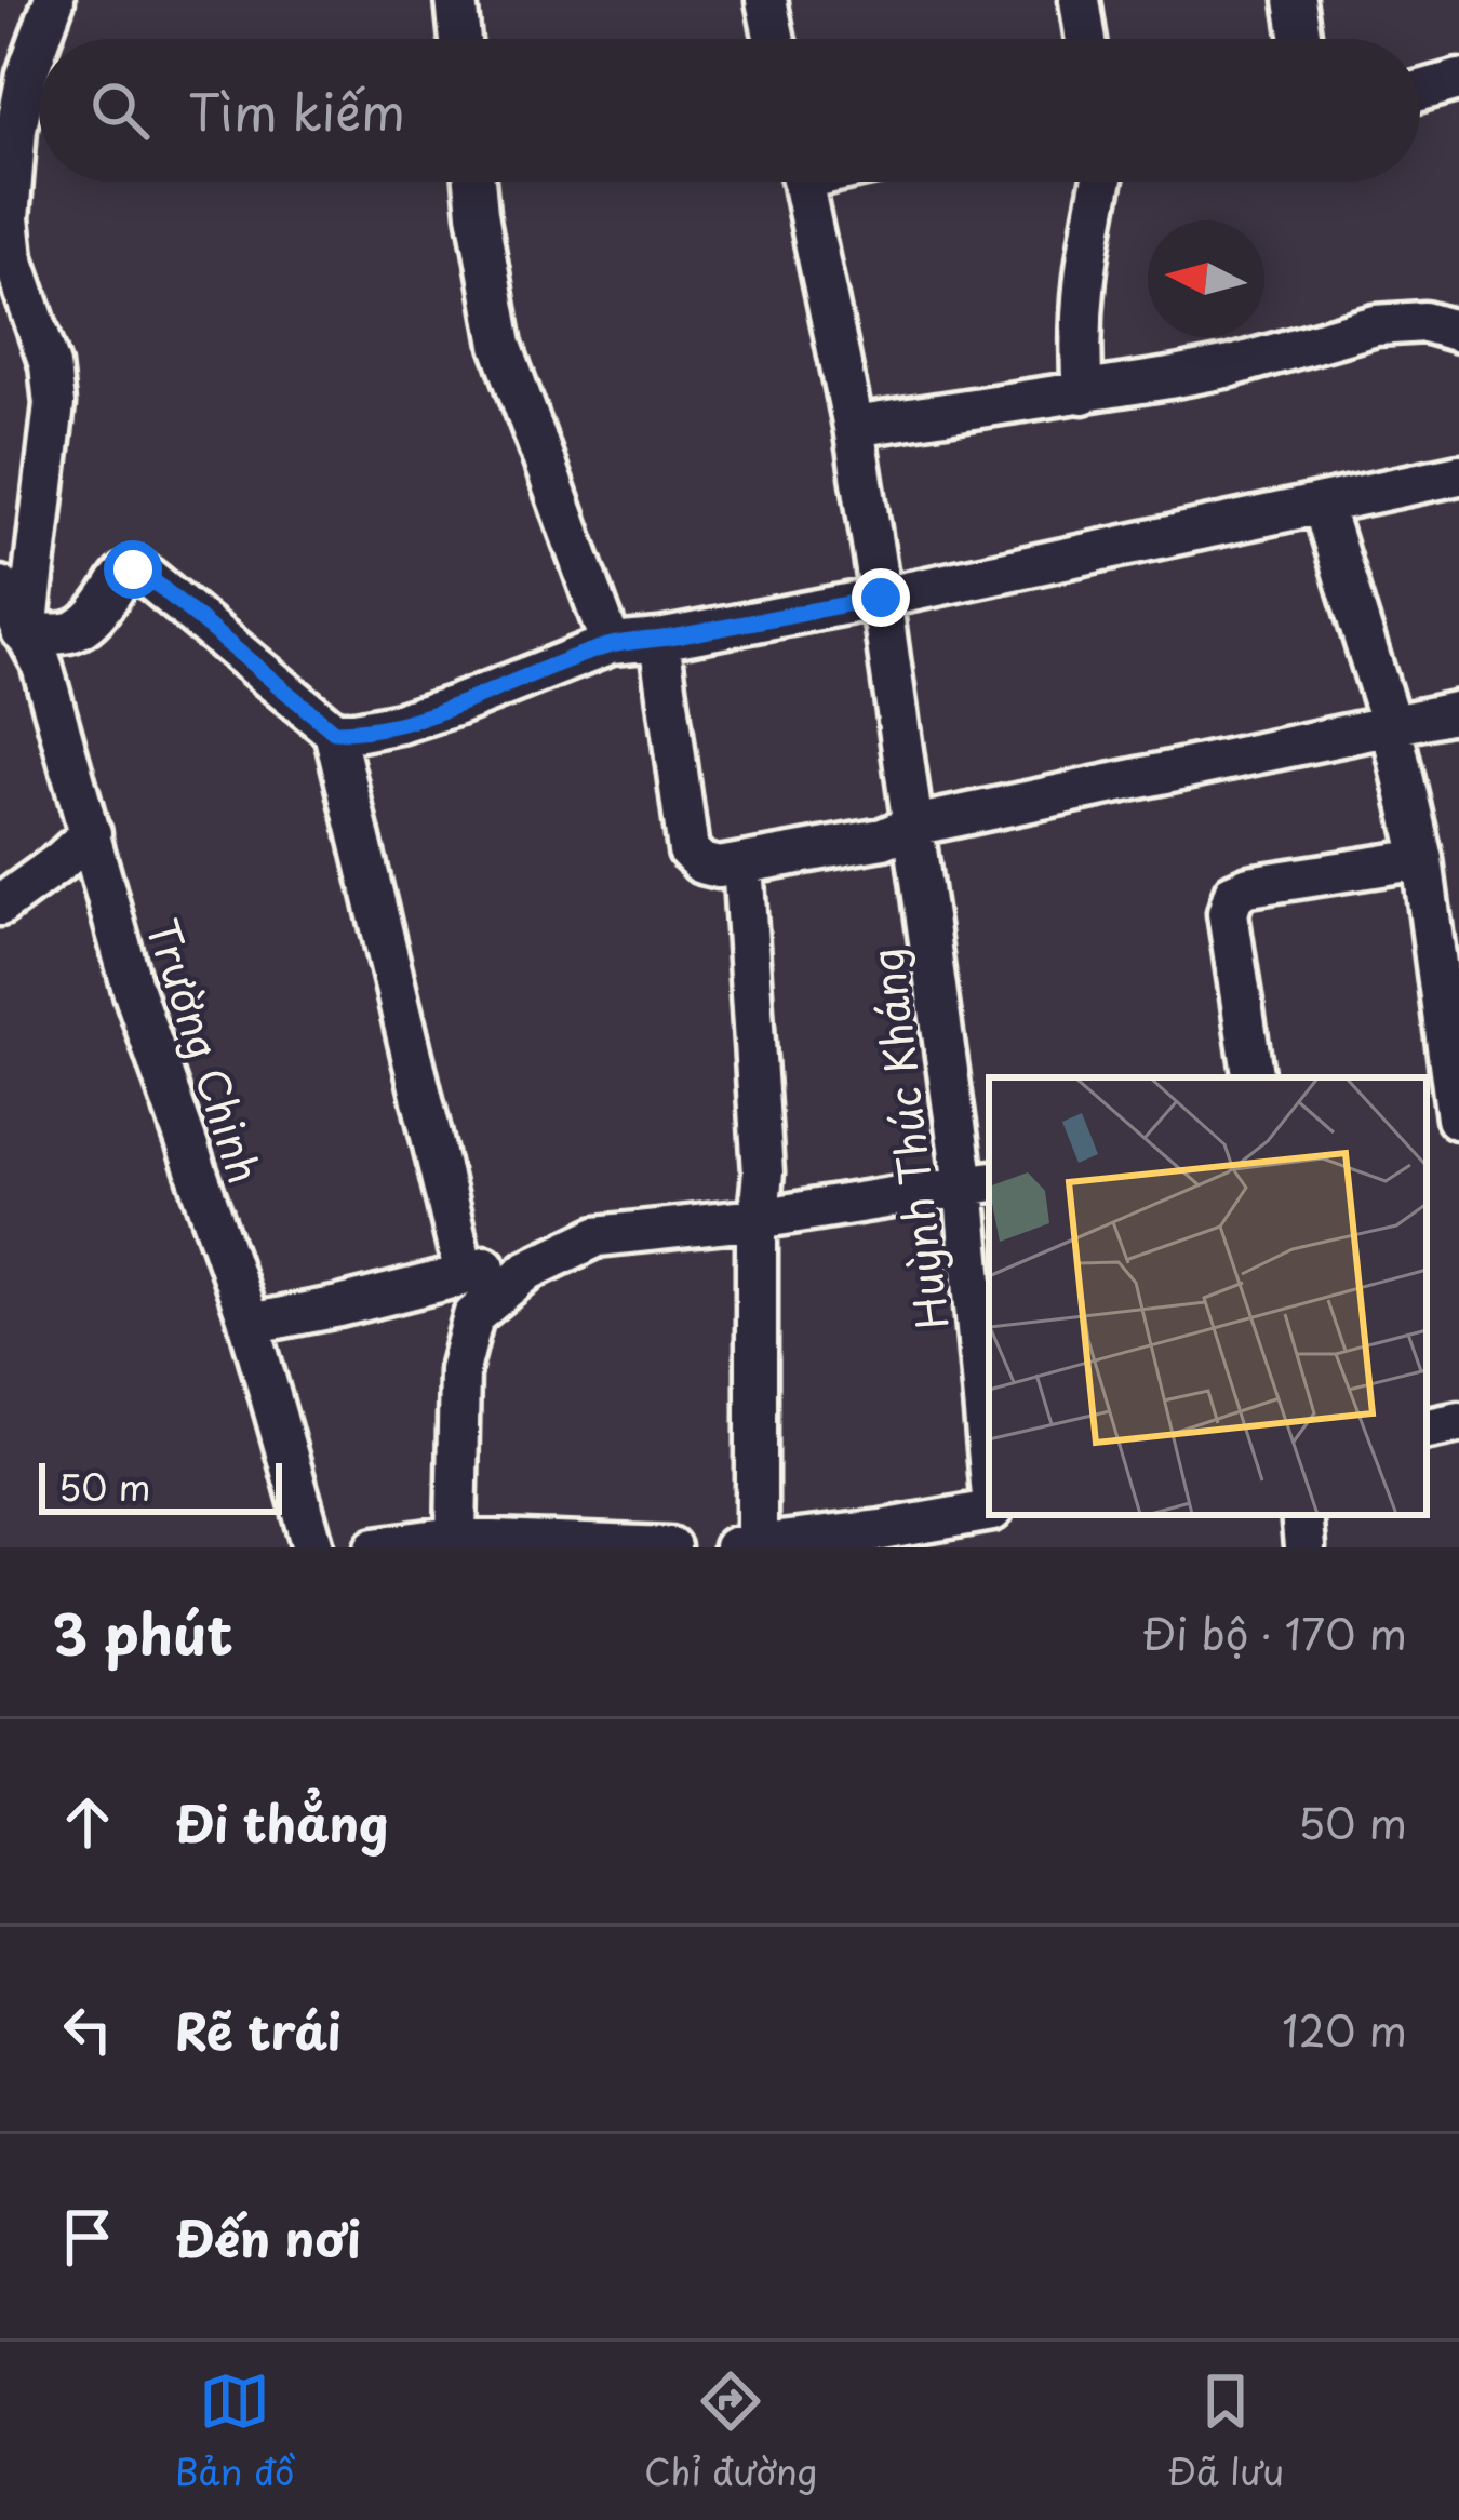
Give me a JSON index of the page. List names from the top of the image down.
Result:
{
  "streets": {
    "street": ["Trường Chinh", "Huỳnh Thúc Kháng"]
  },
  "scale_bar": "50 m",
  "north": "left",
  "page": {
    "search": "Tìm kiếm",
    "scale": "50 m",
    "heading": ["3 phút", "Đi bộ · 170 m"],
    "list": [
      ["Đi thẳng", "50 m"],
      ["Rẽ trái", "120 m"],
      "Đến nơi"
    ],
    "nav": ["Bản đồ", "Chỉ đường", "Đã lưu"]
  }
}
